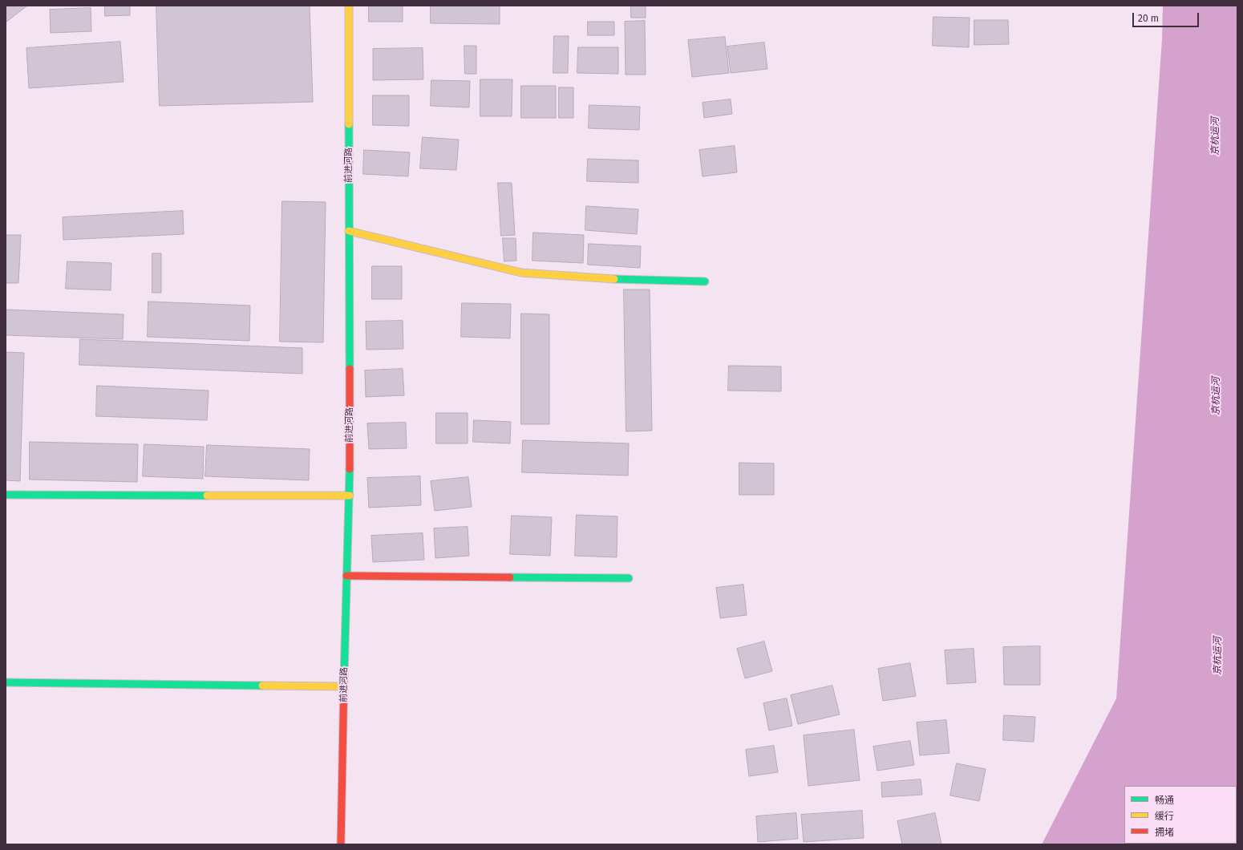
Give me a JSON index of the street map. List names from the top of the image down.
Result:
{
  "streets": {
    "street": ["前进河路"]
  },
  "water": ["京杭运河"],
  "legend": ["畅通", "缓行", "拥堵"],
  "scale_bar": "20 m"
}
